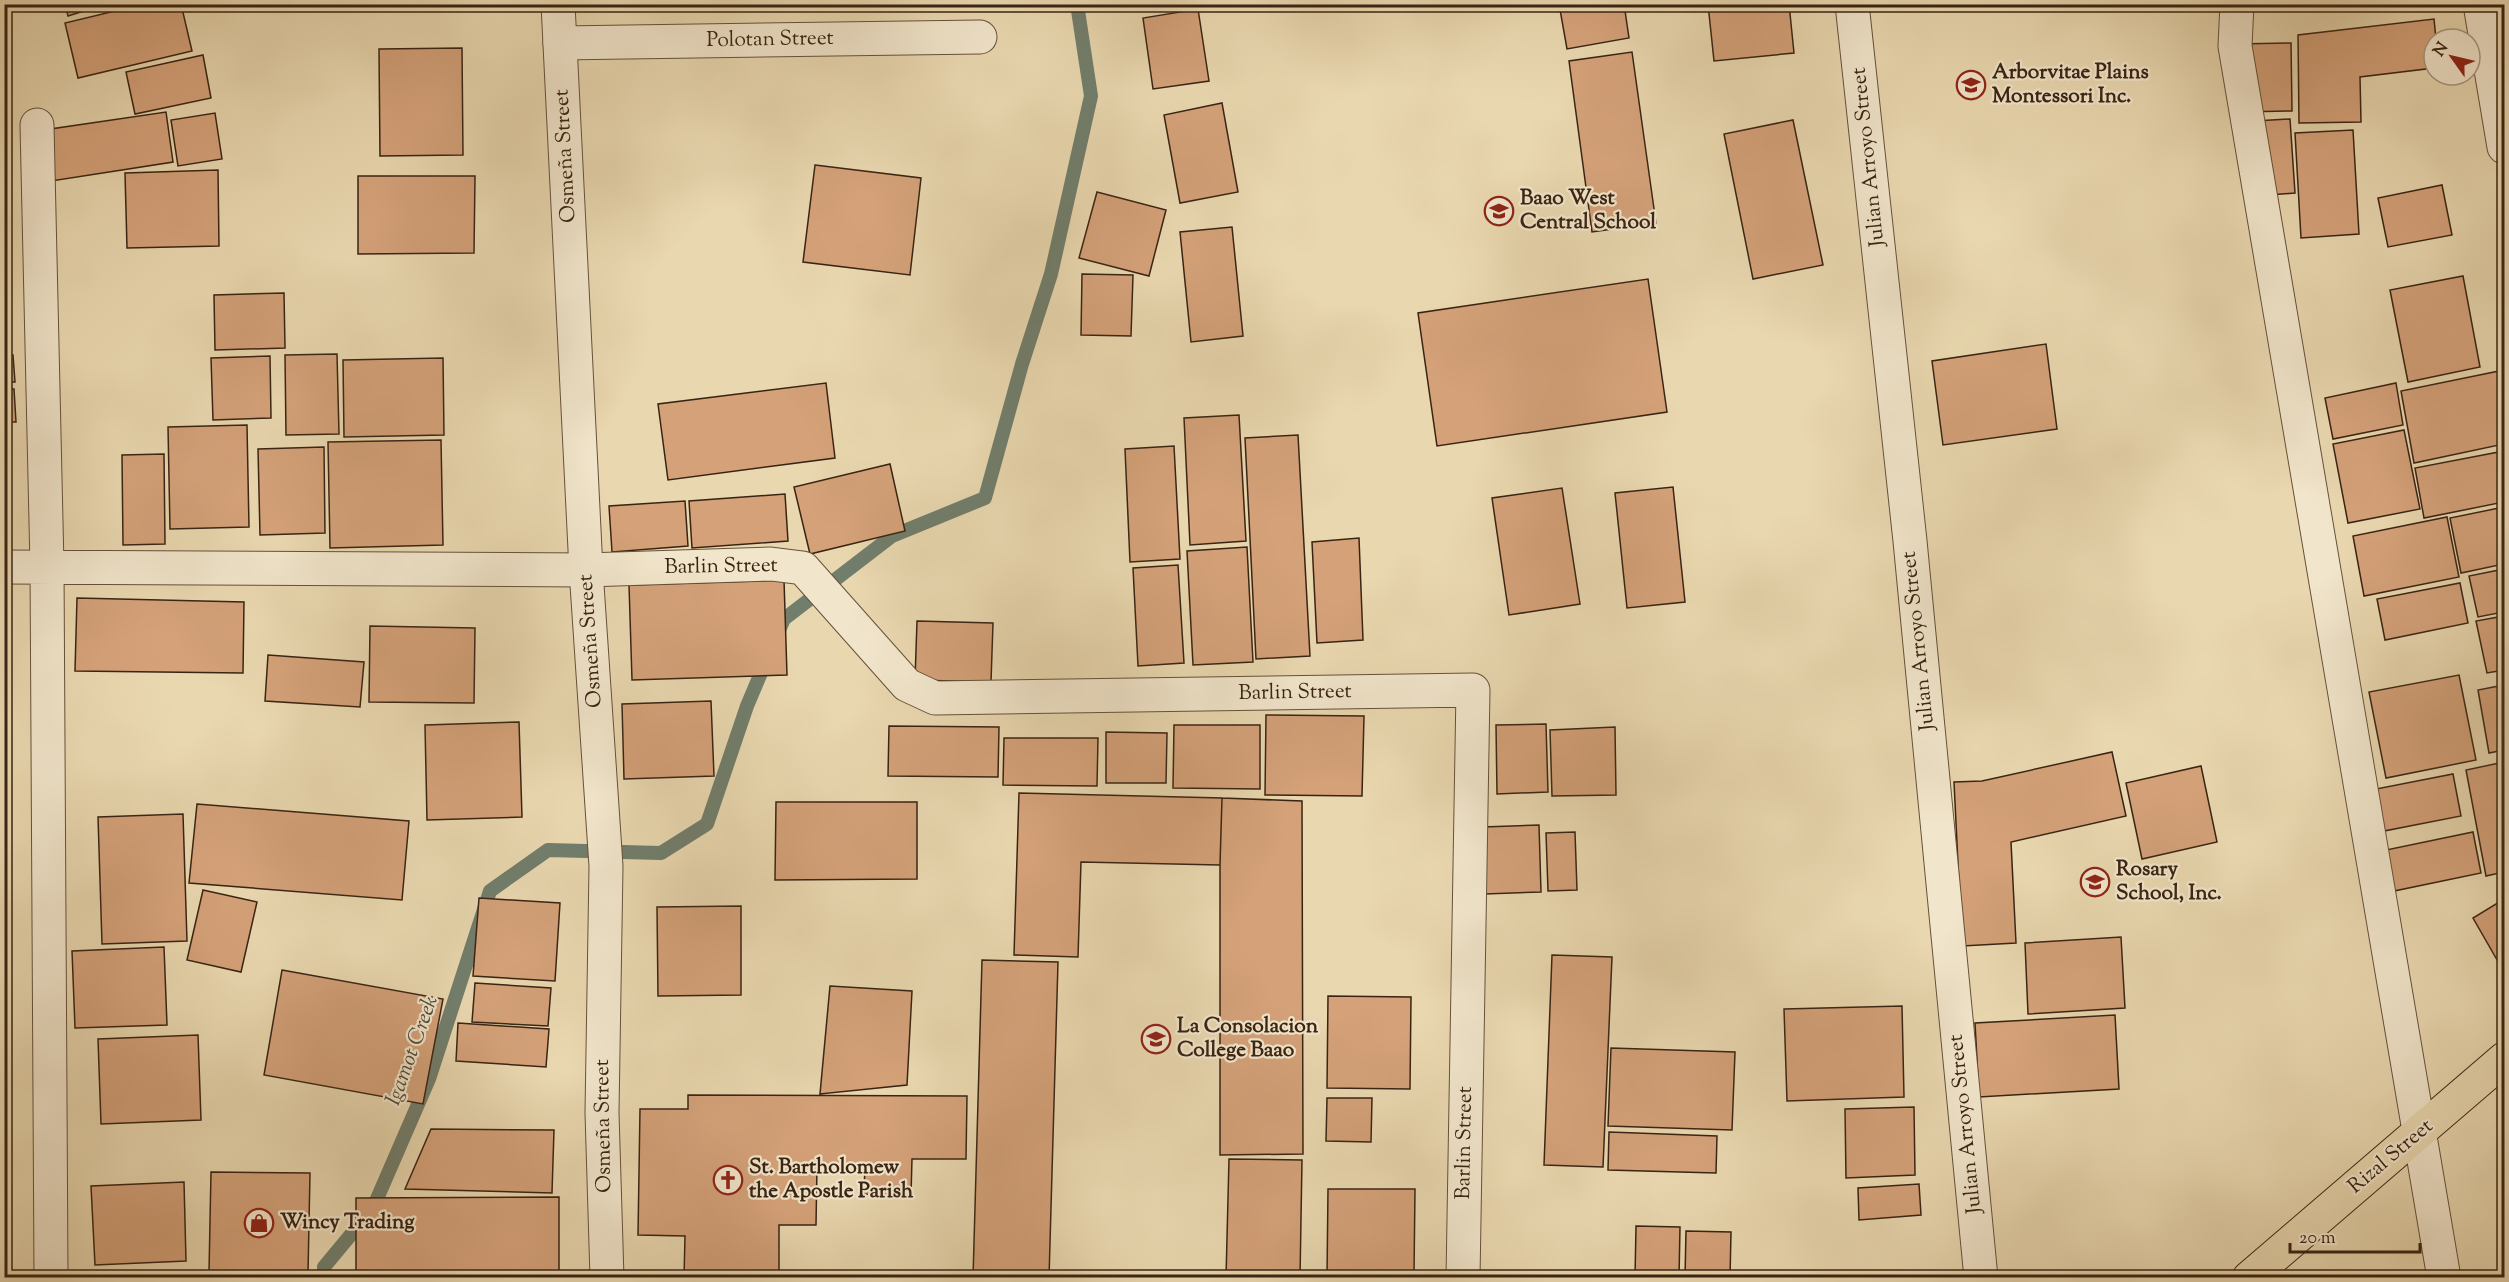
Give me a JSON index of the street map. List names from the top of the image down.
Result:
{
  "streets": {
    "main road": ["Rizal Street"],
    "street": [
      "Polotan Street",
      "Osmeña Street",
      "Julian Arroyo Street",
      "Barlin Street"
    ]
  },
  "crossings": [
    ["Polotan Street", "Osmeña Street"],
    ["Osmeña Street", "Barlin Street"]
  ],
  "water": ["Igamot Creek"],
  "places": {
    "school or university": [
      "Arborvitae Plains Montessori Inc.",
      "Baao West Central School",
      "Rosary School, Inc.",
      "La Consolacion College Baao"
    ],
    "church": ["St. Bartholomew the Apostle Parish"],
    "shop": ["Wincy Trading"]
  },
  "scale_bar": "20 m",
  "north": "top left"
}
